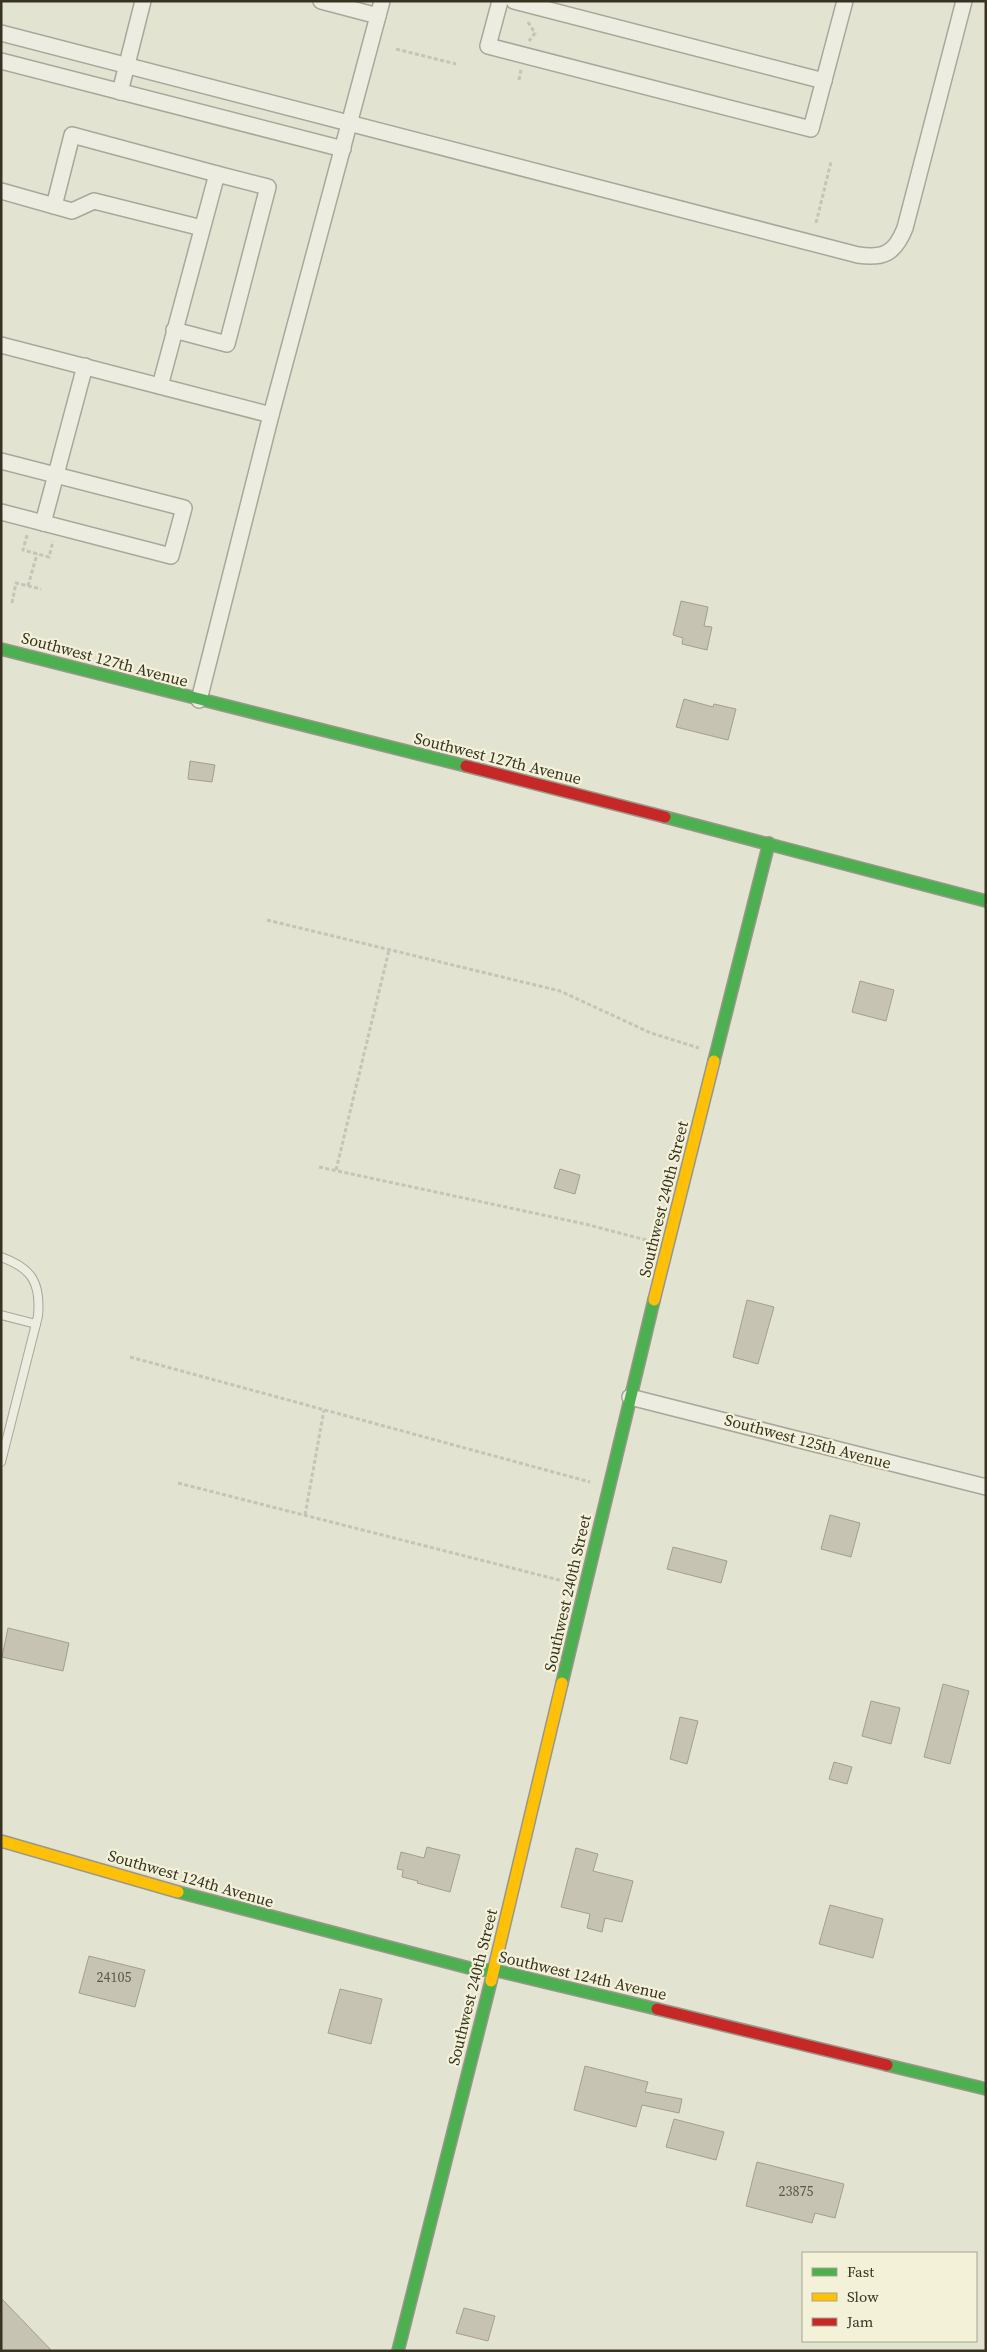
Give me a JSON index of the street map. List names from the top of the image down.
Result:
{
  "streets": {
    "street": [
      "Southwest 127th Avenue",
      "Southwest 240th Street",
      "Southwest 125th Avenue",
      "Southwest 124th Avenue"
    ]
  },
  "crossings": [
    ["Southwest 127th Avenue", "Southwest 240th Street"],
    ["Southwest 240th Street", "Southwest 125th Avenue"],
    ["Southwest 240th Street", "Southwest 124th Avenue"]
  ],
  "house_numbers": ["24105", "23875"],
  "legend": ["Fast", "Slow", "Jam"]
}
